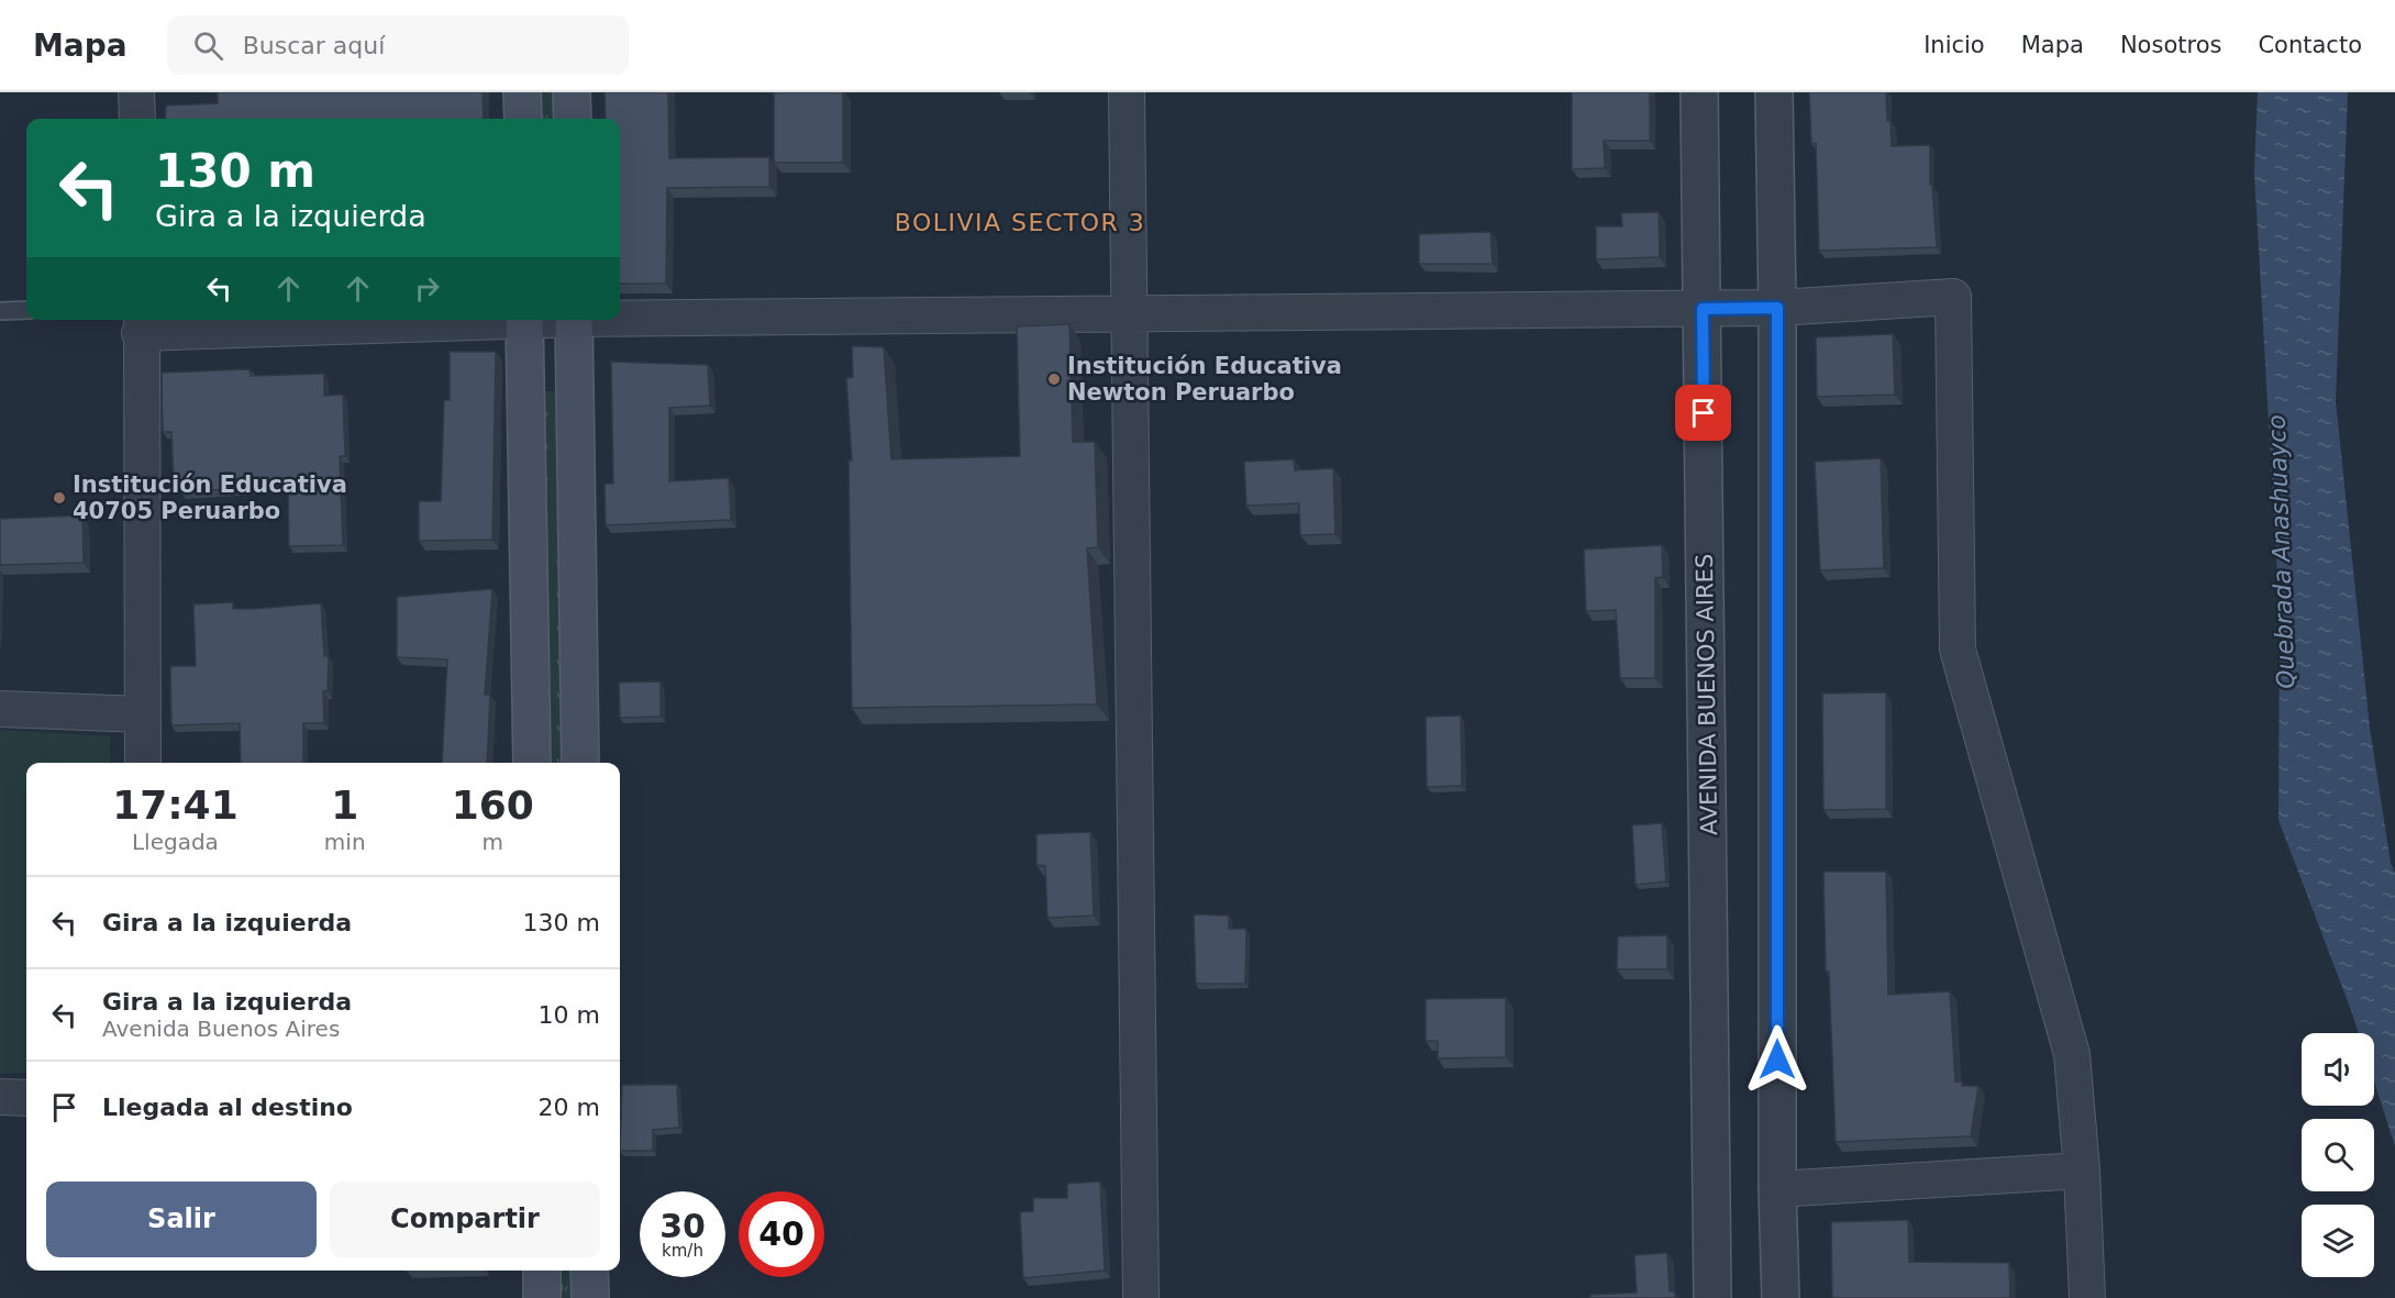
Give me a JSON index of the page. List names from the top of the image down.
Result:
{
  "streets": {
    "street": ["AVENIDA BUENOS AIRES"]
  },
  "districts": ["BOLIVIA SECTOR 3"],
  "water": ["Quebrada Anashuayco"],
  "places": ["Institución Educativa Newton Peruarbo", "Institución Educativa 40705 Peruarbo"],
  "page": {
    "header": "Mapa",
    "search": "Buscar aquí",
    "nav": [
      "Inicio",
      "Mapa",
      "Nosotros",
      "Contacto"
    ],
    "turn": ["130 m", "Gira a la izquierda"],
    "eta": [
      "17:41",
      "Llegada",
      "1",
      "min",
      "160",
      "m"
    ],
    "list": [
      {
        "name": "Gira a la izquierda",
        "value": "130 m"
      },
      {
        "name": "Gira a la izquierda",
        "note": "Avenida Buenos Aires",
        "value": "10 m"
      },
      {
        "name": "Llegada al destino",
        "value": "20 m"
      }
    ],
    "buttons": ["Salir", "Compartir"],
    "speed": "30 km/h",
    "limit": "40"
  }
}
